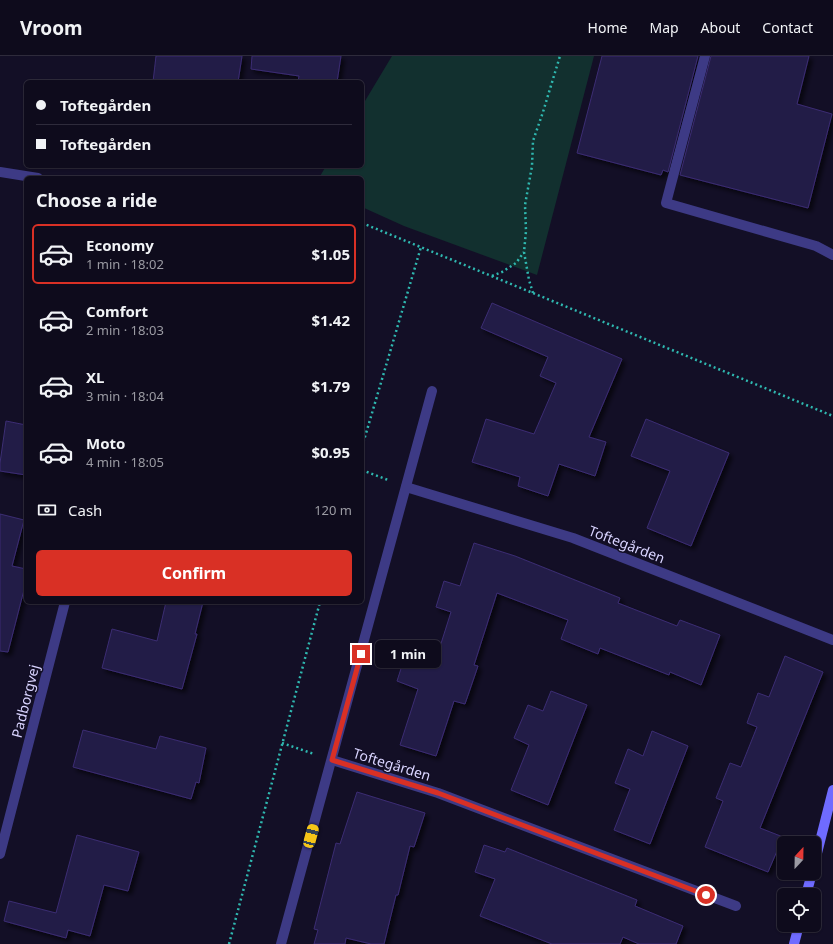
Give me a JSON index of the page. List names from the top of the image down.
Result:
{
  "streets": {
    "street": ["Toftegården", "Padborgvej"]
  },
  "north": "top",
  "page": {
    "header": "Vroom",
    "nav": [
      "Home",
      "Map",
      "About",
      "Contact"
    ],
    "banner": ["Toftegården", "Toftegården"],
    "heading": "Choose a ride",
    "list": [
      {
        "name": "Economy",
        "note": "1 min · 18:02",
        "value": "$1.05"
      },
      {
        "name": "Comfort",
        "note": "2 min · 18:03",
        "value": "$1.42"
      },
      {
        "name": "XL",
        "note": "3 min · 18:04",
        "value": "$1.79"
      },
      {
        "name": "Moto",
        "note": "4 min · 18:05",
        "value": "$0.95"
      }
    ],
    "pay": ["Cash", "120 m"],
    "buttons": "Confirm",
    "bubble": "1 min"
  }
}
